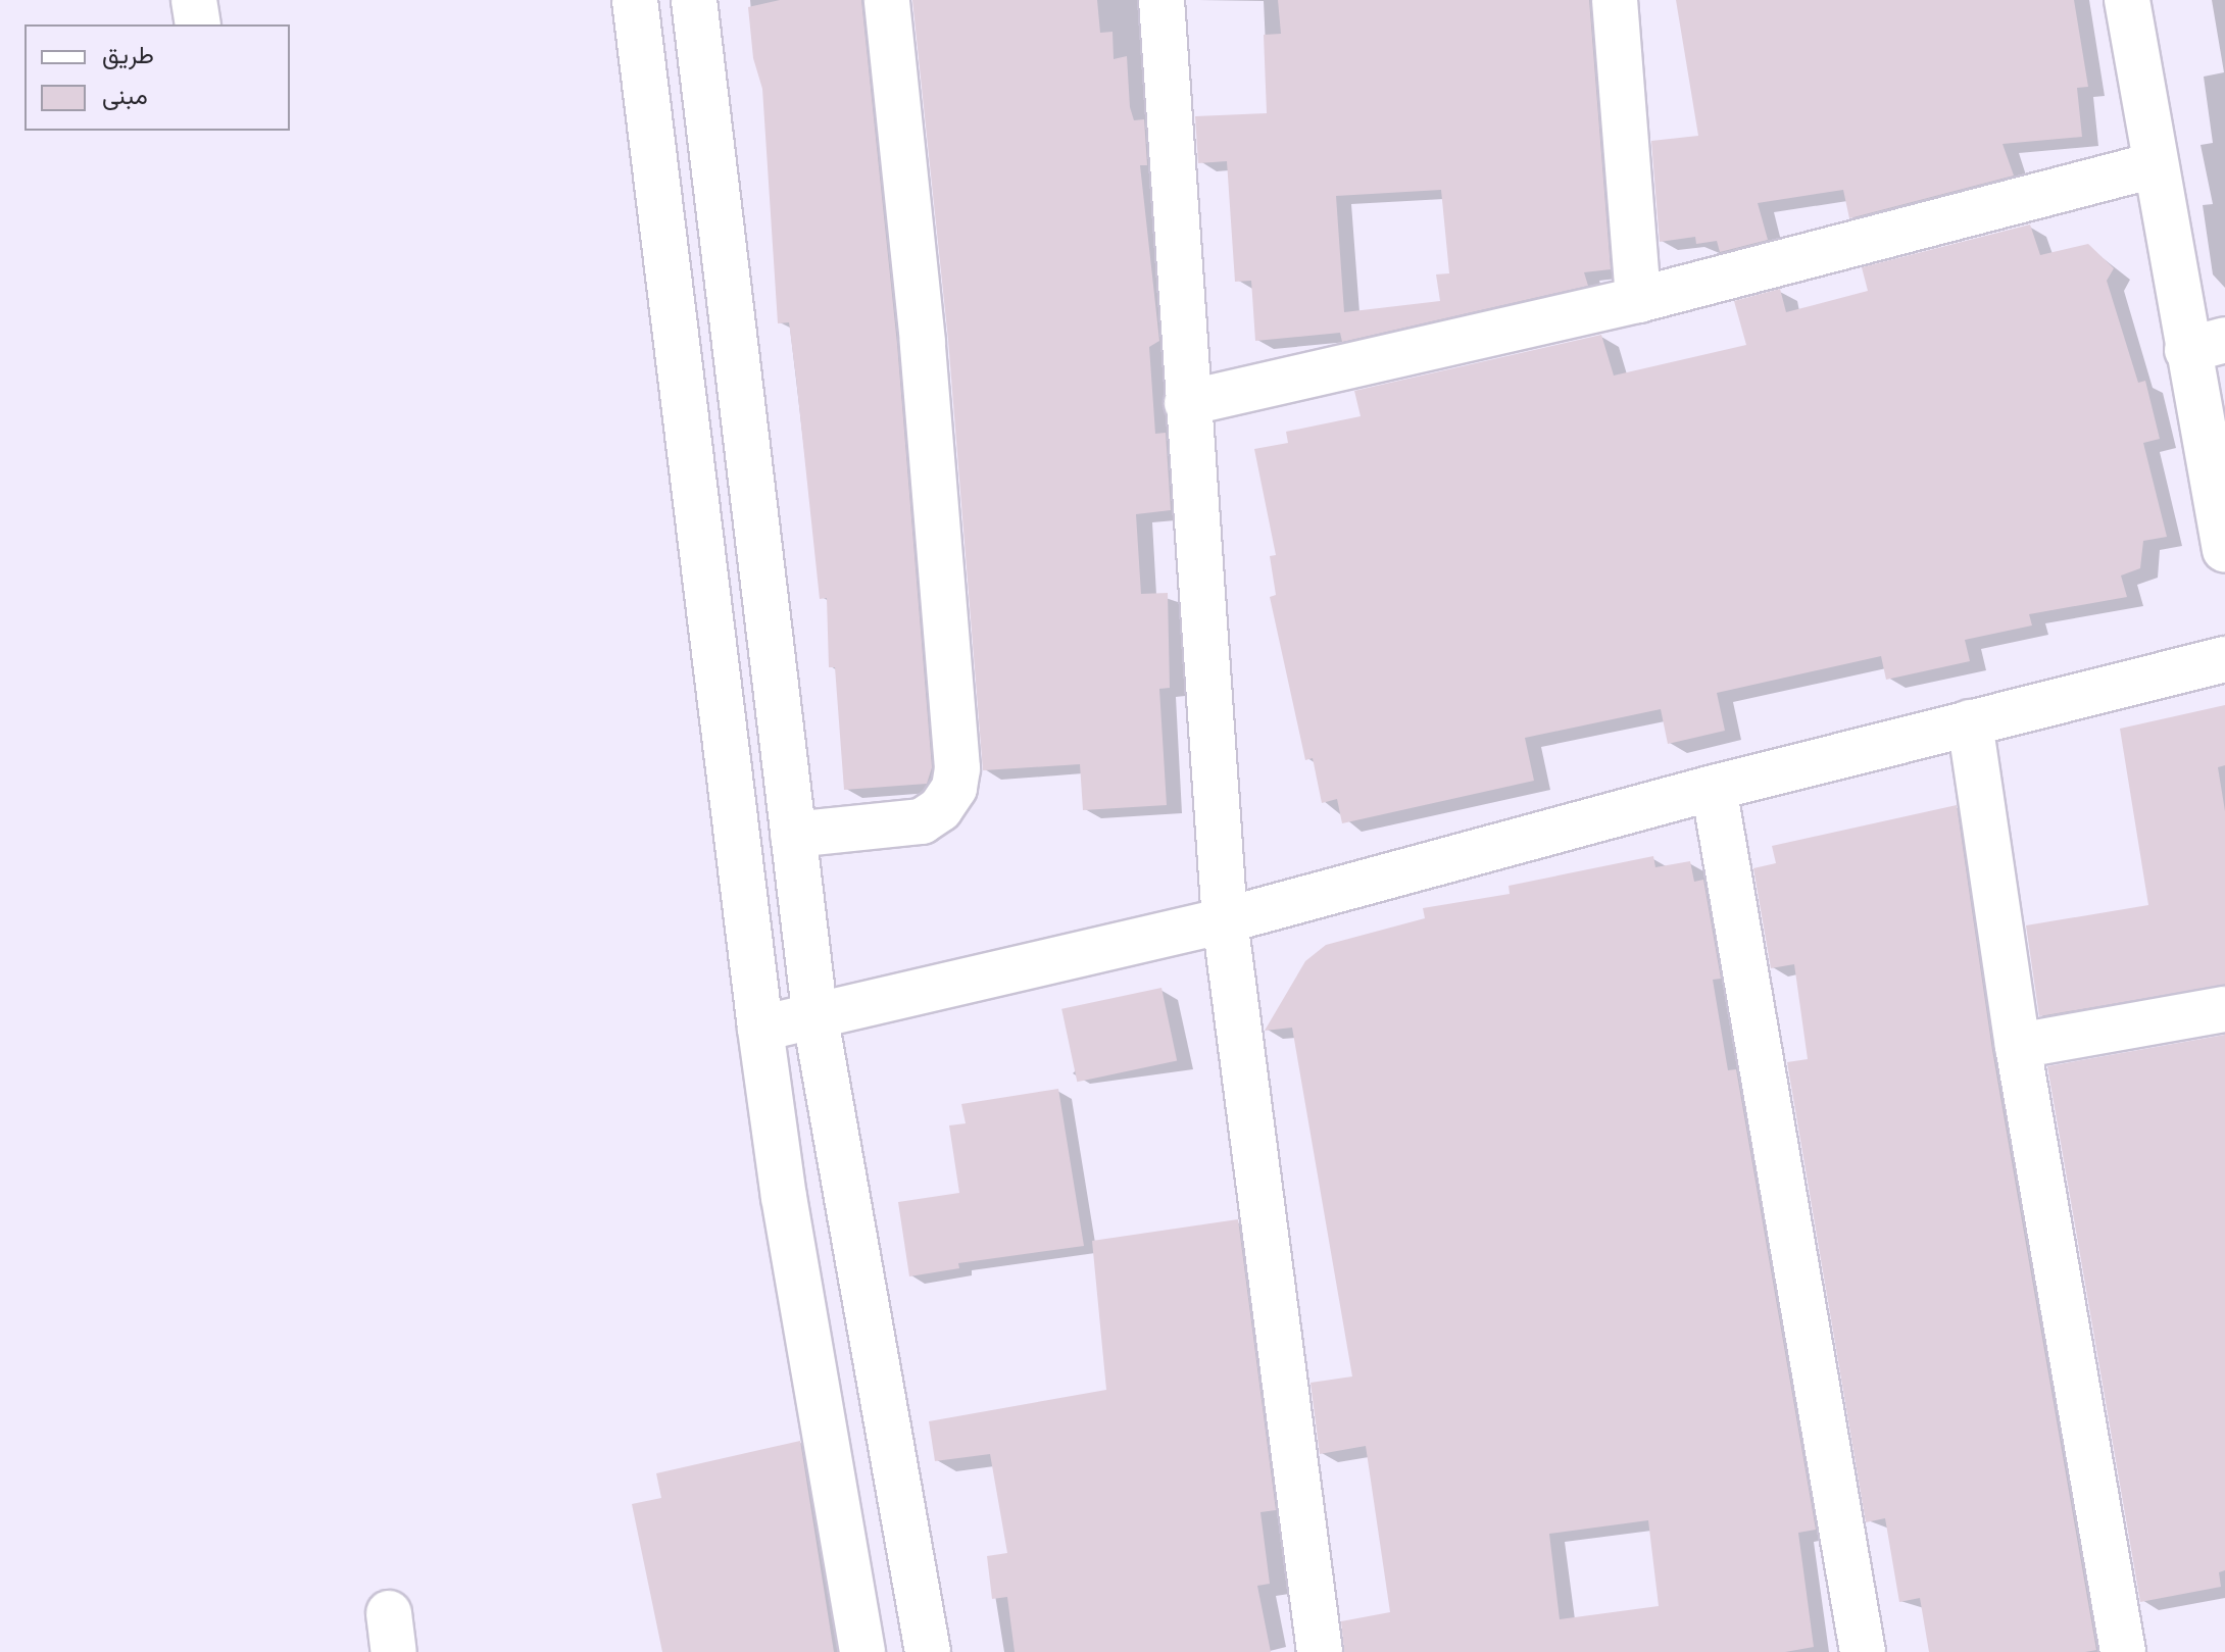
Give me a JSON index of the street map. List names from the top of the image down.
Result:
{
  "legend": ["طريق", "مبنى"]
}
